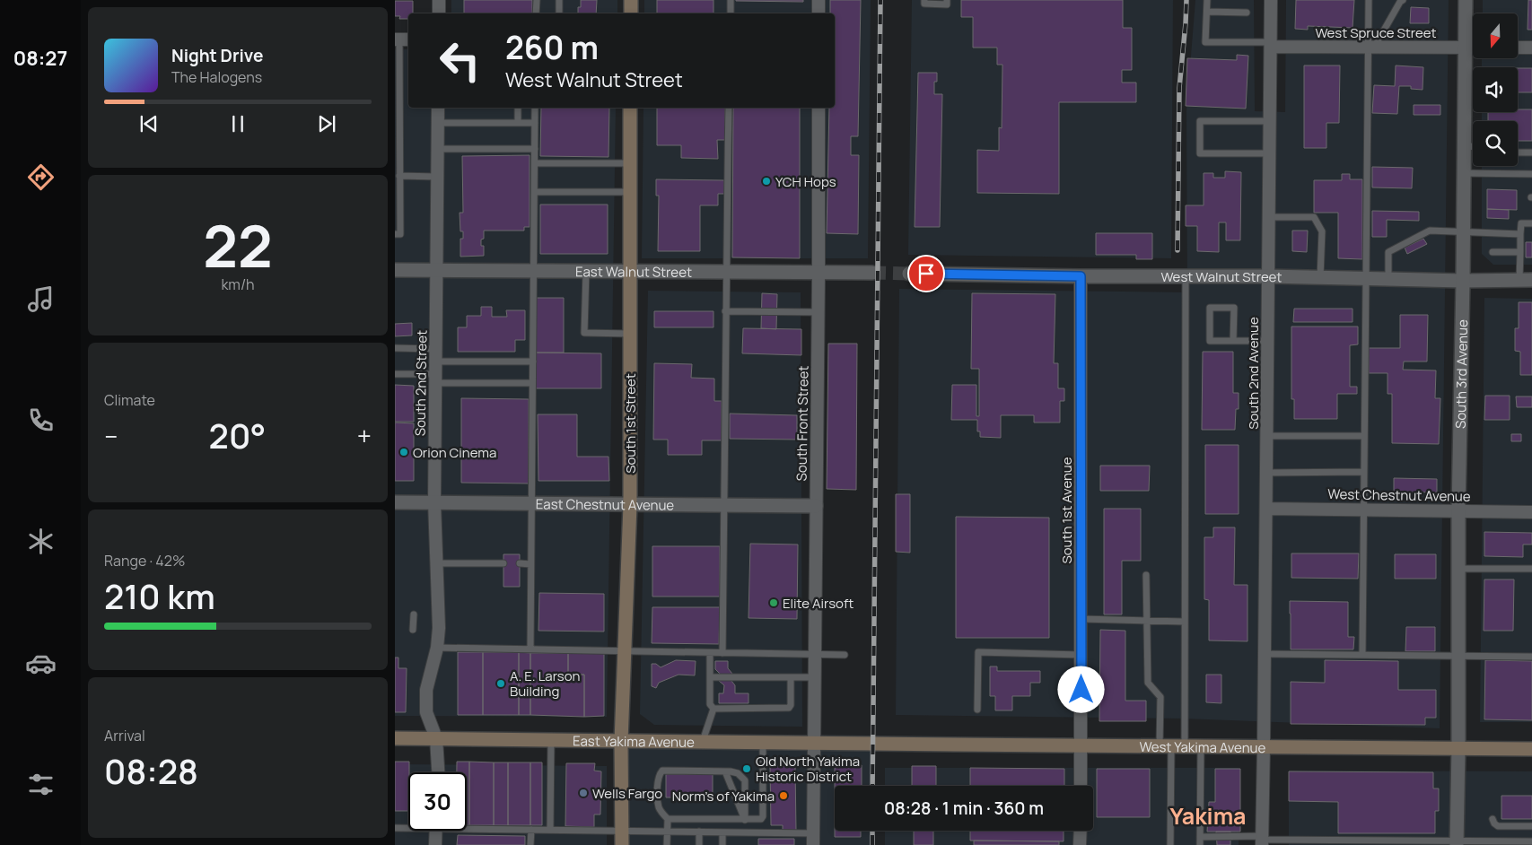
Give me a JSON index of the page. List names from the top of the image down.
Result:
{
  "streets": {
    "main road": ["South 1st Street", "East Yakima Avenue", "West Yakima Avenue"],
    "street": [
      "West Spruce Street",
      "East Walnut Street",
      "West Walnut Street",
      "South 2nd Avenue",
      "South 3rd Avenue",
      "South 2nd Street",
      "South Front Street",
      "West Chestnut Avenue",
      "East Chestnut Avenue",
      "South 1st Avenue"
    ]
  },
  "crossings": [
    ["West Spruce Street", "South 2nd Avenue"],
    ["West Spruce Street", "South 3rd Avenue"],
    ["East Walnut Street", "South 2nd Street"],
    ["East Walnut Street", "South 1st Street"],
    ["East Walnut Street", "South Front Street"],
    ["West Walnut Street", "South 2nd Avenue"],
    ["West Walnut Street", "South 3rd Avenue"],
    ["West Walnut Street", "South 1st Avenue"],
    ["South 2nd Avenue", "West Chestnut Avenue"],
    ["South 2nd Avenue", "West Yakima Avenue"],
    ["South 3rd Avenue", "West Chestnut Avenue"],
    ["South 3rd Avenue", "West Yakima Avenue"],
    ["South 2nd Street", "East Chestnut Avenue"],
    ["South 2nd Street", "East Yakima Avenue"],
    ["South 1st Street", "East Chestnut Avenue"],
    ["South 1st Street", "East Yakima Avenue"],
    ["South Front Street", "East Chestnut Avenue"],
    ["South Front Street", "East Yakima Avenue"],
    ["South 1st Avenue", "West Yakima Avenue"],
    ["East Yakima Avenue", "West Yakima Avenue"]
  ],
  "districts": ["Yakima"],
  "places": [
    "YCH Hops",
    "Orion Cinema",
    "Elite Airsoft",
    "A. E. Larson Building",
    "Old North Yakima Historic District",
    "Wells Fargo",
    "Norm's of Yakima"
  ],
  "north": "bottom",
  "page": {
    "tabs": "08:27",
    "turn": ["260 m", "West Walnut Street"],
    "song": ["Night Drive", "The Halogens"],
    "tile": [
      ["22", "km/h"],
      "Climate",
      ["Range · 42%", "210 km"],
      ["Arrival", "08:28"]
    ],
    "heat": ["−", "20°", "+"],
    "limit": "30",
    "trip": "08:28 · 1 min · 360 m"
  }
}
